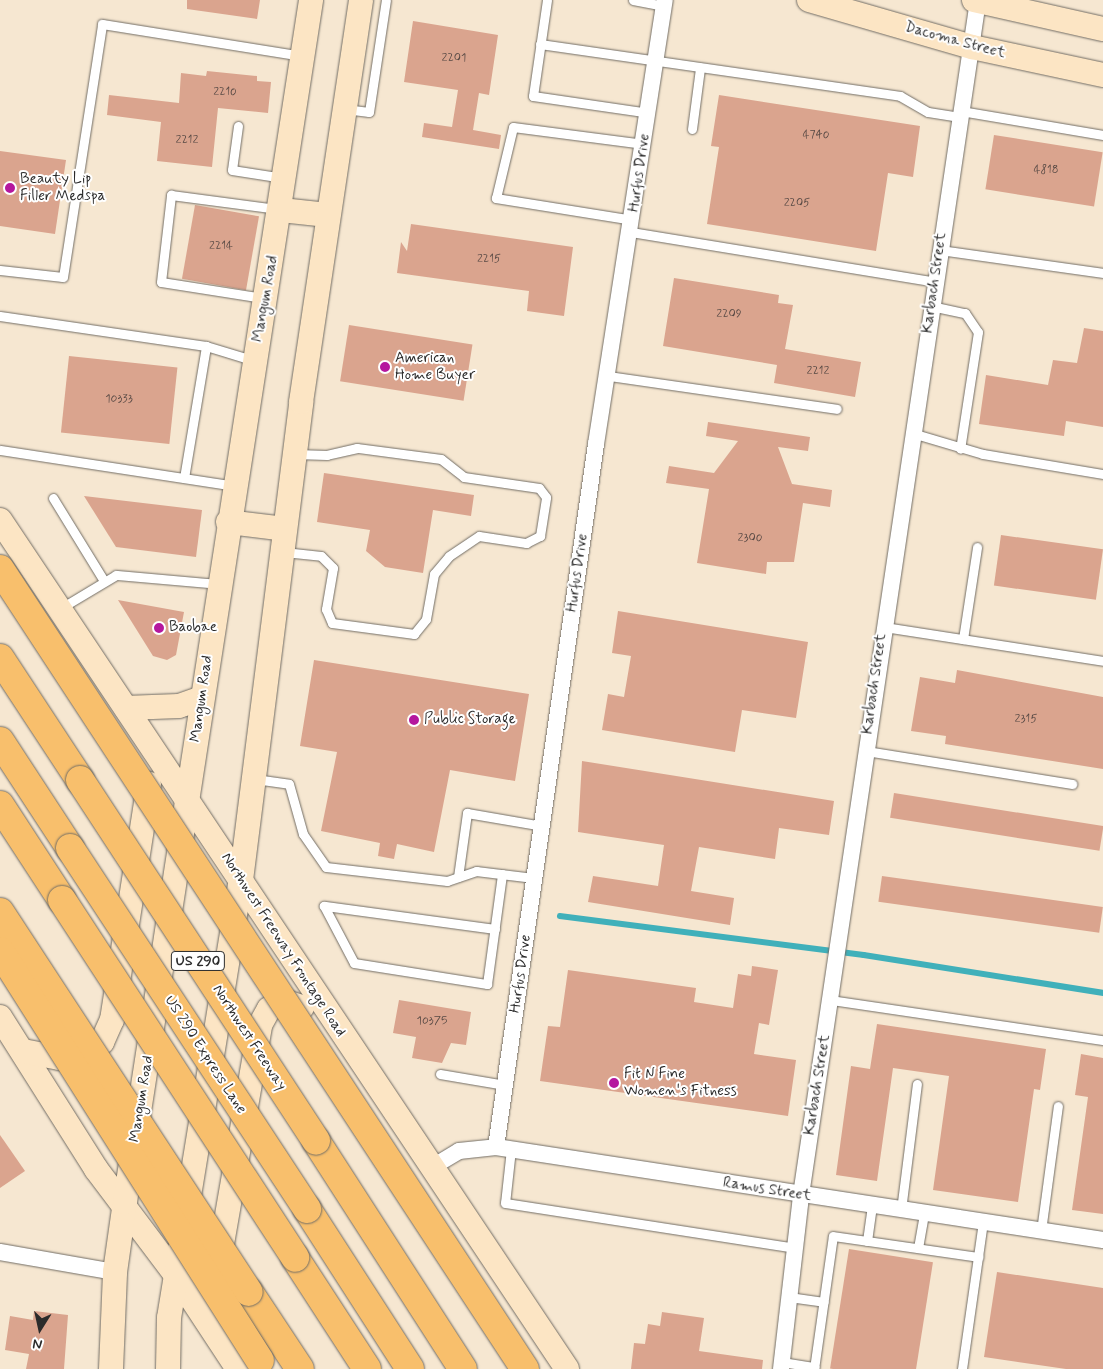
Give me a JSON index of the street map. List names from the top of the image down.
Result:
{
  "streets": {
    "highway": ["US 290", "Northwest Freeway", "US 290 Express Lane"],
    "main road": ["Dacoma Street", "Mangum Road", "Northwest Freeway Frontage Road"],
    "street": ["Hurfus Drive", "Karbach Street", "Ramus Street"]
  },
  "crossings": [
    ["Dacoma Street", "Karbach Street"],
    ["Hurfus Drive", "Ramus Street"],
    ["Karbach Street", "Ramus Street"],
    ["Mangum Road", "Northwest Freeway Frontage Road"],
    ["Northwest Freeway Frontage Road", "Ramus Street"]
  ],
  "places": [
    "Beauty Lip Filler Medspa",
    "American Home Buyer",
    "Baobae",
    "Public Storage",
    "Fit N Fine Women's Fitness"
  ],
  "house_numbers": [
    "2201",
    "2210",
    "4740",
    "2212",
    "4818",
    "2205",
    "2214",
    "2215",
    "2209",
    "2212",
    "10333",
    "2300",
    "2315",
    "10375"
  ],
  "north": "bottom"
}
